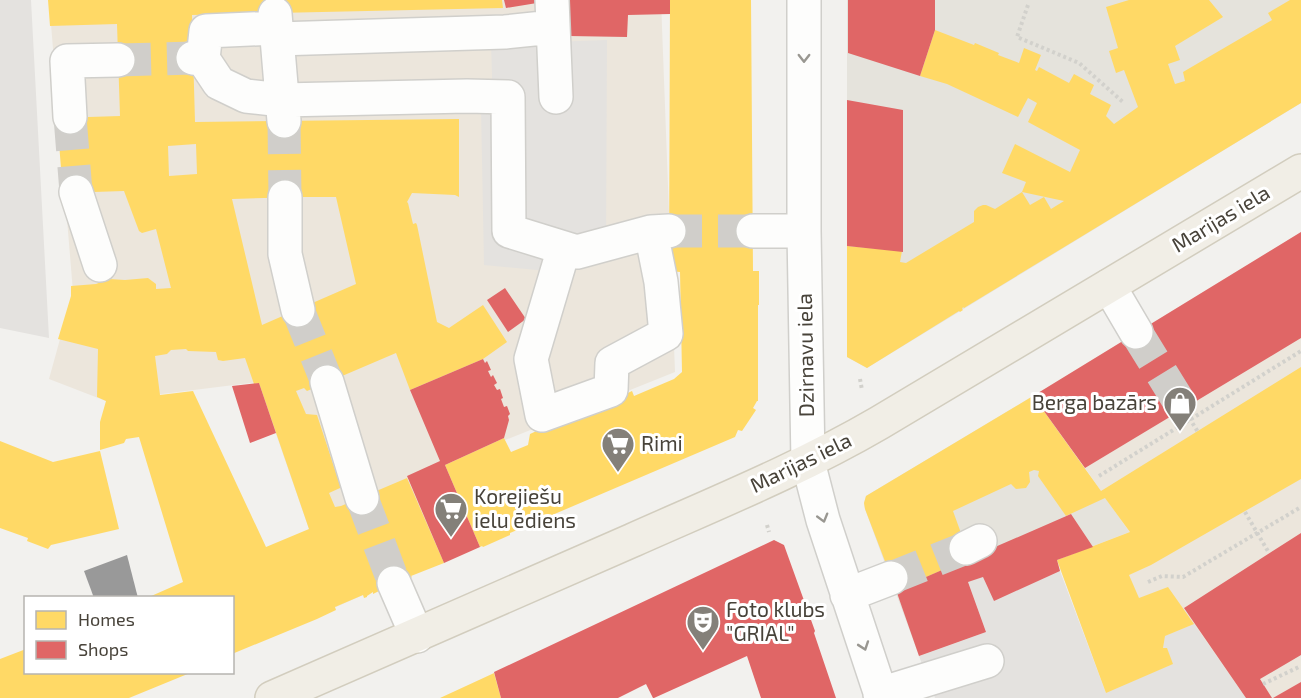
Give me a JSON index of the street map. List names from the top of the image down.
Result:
{
  "streets": {
    "main road": ["Marijas iela"],
    "street": ["Dzirnavu iela"]
  },
  "crossings": [
    ["Marijas iela", "Dzirnavu iela"]
  ],
  "one_way": ["Dzirnavu iela"],
  "places": {
    "shop": ["Berga bazārs"],
    "supermarket": ["Rimi", "Korejiešu ielu ēdiens"],
    "theatre": ["Foto klubs \"GRIAL\""]
  },
  "legend": ["Homes", "Shops"]
}
